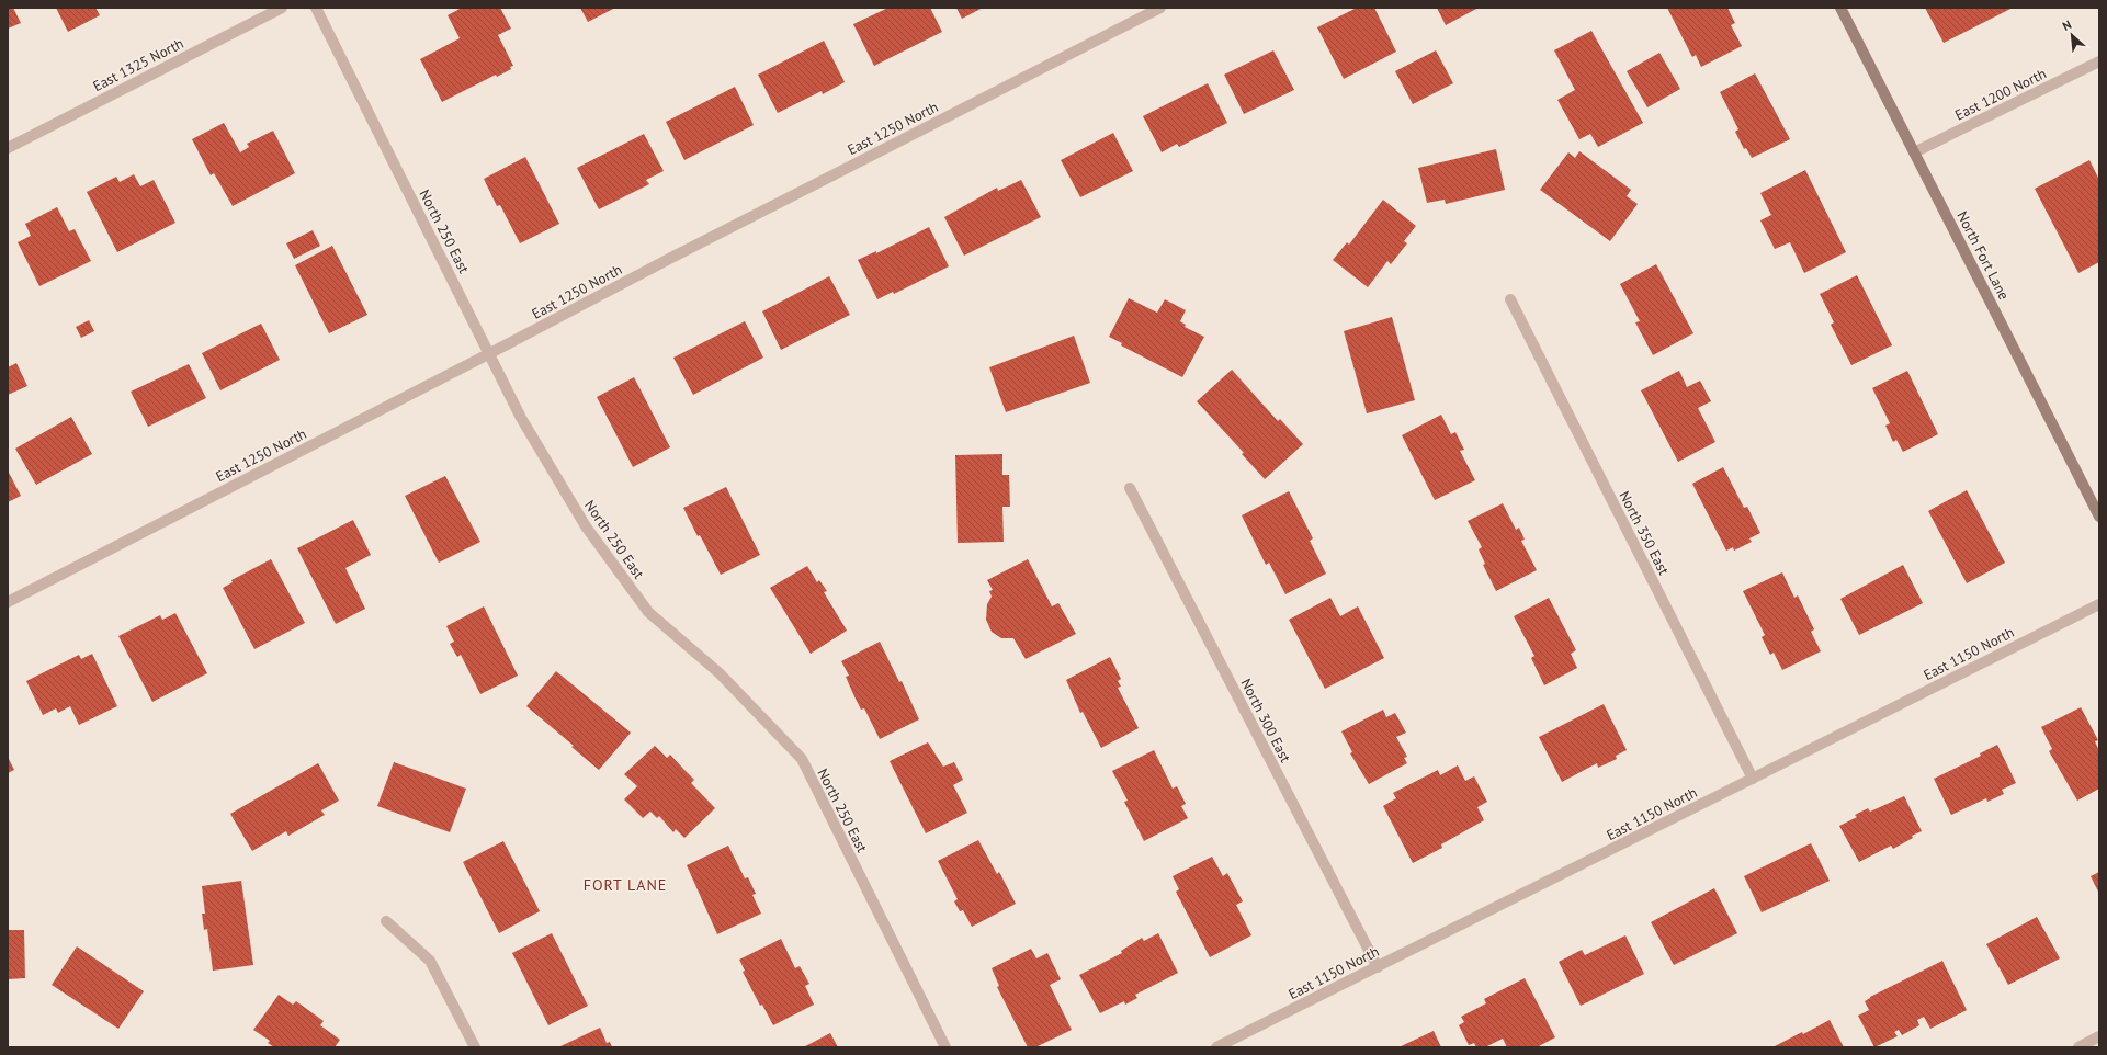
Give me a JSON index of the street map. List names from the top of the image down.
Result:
{
  "streets": {
    "street": [
      "East 1325 North",
      "East 1200 North",
      "East 1250 North",
      "North 250 East",
      "North Fort Lane",
      "North 350 East",
      "East 1150 North",
      "North 300 East"
    ]
  },
  "crossings": [
    ["East 1200 North", "North Fort Lane"],
    ["East 1250 North", "North 250 East"],
    ["North 350 East", "East 1150 North"],
    ["East 1150 North", "North 300 East"]
  ],
  "districts": ["FORT LANE"],
  "north": "top left"
}
